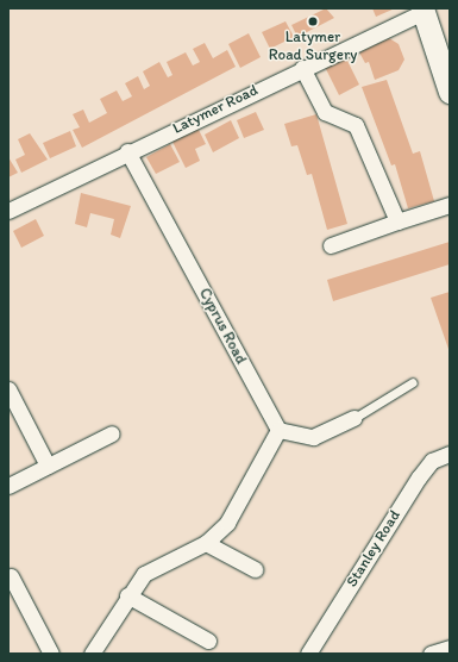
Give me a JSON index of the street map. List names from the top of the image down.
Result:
{
  "streets": {
    "street": ["Latymer Road", "Cyprus Road", "Stanley Road"]
  },
  "crossings": [
    ["Latymer Road", "Cyprus Road"]
  ],
  "places": ["Latymer Road Surgery"]
}
